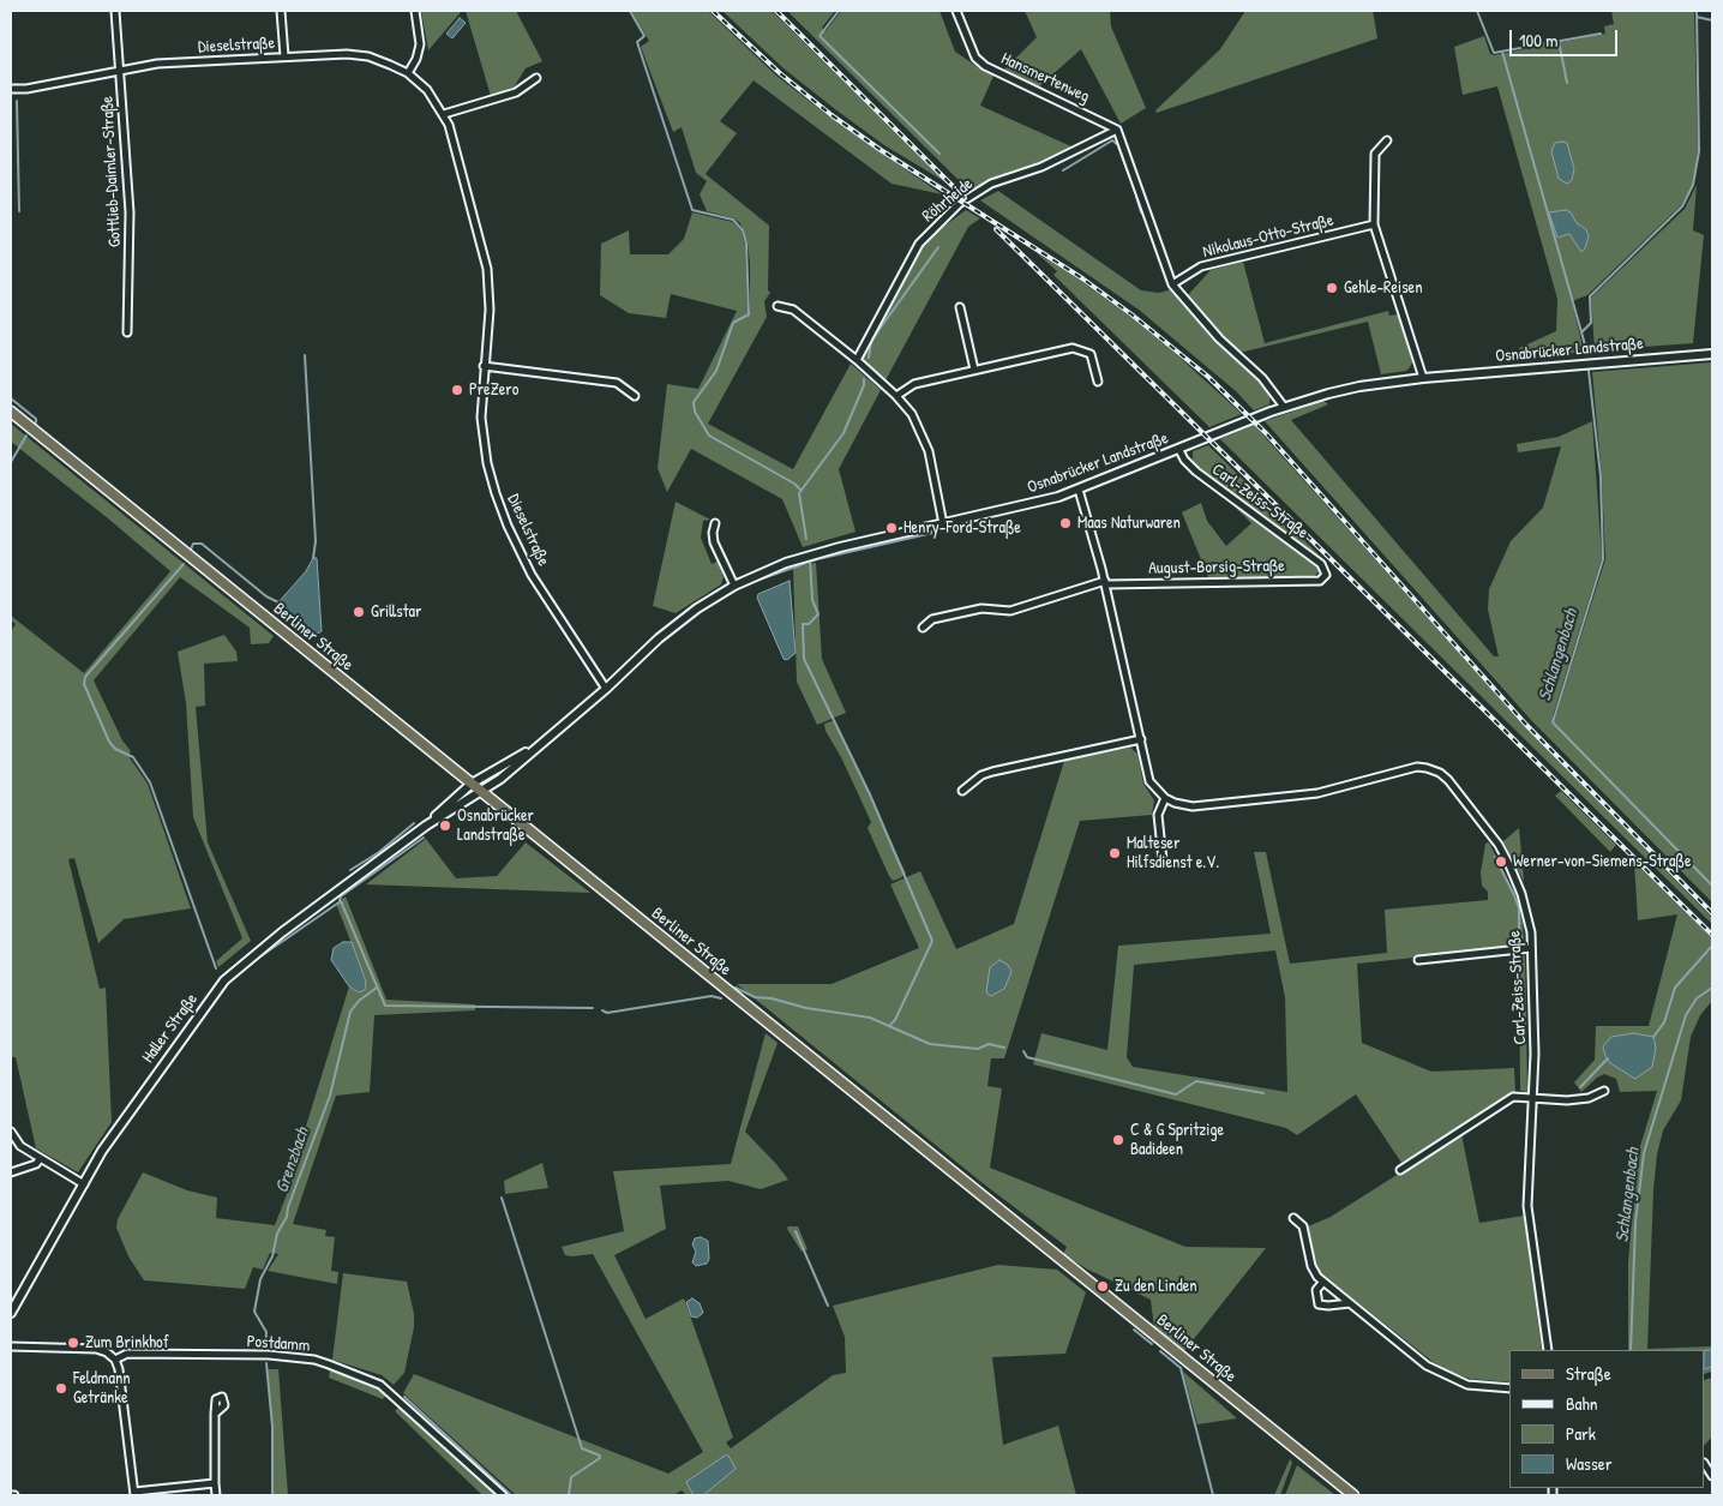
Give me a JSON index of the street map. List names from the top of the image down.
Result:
{
  "streets": {
    "main road": ["Berliner Straße"],
    "street": [
      "Dieselstraße",
      "Hansmertenweg",
      "Gottlieb-Daimler-Straße",
      "Röhrheide",
      "Nikolaus-Otto-Straße",
      "Osnabrücker Landstraße",
      "Carl-Zeiss-Straße",
      "August-Borsig-Straße",
      "Haller Straße",
      "Postdamm"
    ]
  },
  "crossings": [
    ["Dieselstraße", "Gottlieb-Daimler-Straße"],
    ["Dieselstraße", "Osnabrücker Landstraße"],
    ["Hansmertenweg", "Röhrheide"],
    ["Osnabrücker Landstraße", "Carl-Zeiss-Straße"],
    ["Osnabrücker Landstraße", "Berliner Straße"],
    ["Osnabrücker Landstraße", "Haller Straße"],
    ["Carl-Zeiss-Straße", "August-Borsig-Straße"],
    ["Berliner Straße", "Haller Straße"]
  ],
  "water": ["Schlangenbach", "Grenzbach"],
  "places": [
    "Gehle-Reisen",
    "PreZero",
    "Maas Naturwaren",
    "Henry-Ford-Straße",
    "Grillstar",
    "Osnabrücker Landstraße",
    "Malteser Hilfsdienst e.V.",
    "Werner-von-Siemens-Straße",
    "C & G Spritzige Badideen",
    "Zu den Linden",
    "Zum Brinkhof",
    "Feldmann Getränke"
  ],
  "legend": [
    "Straße",
    "Bahn",
    "Park",
    "Wasser"
  ],
  "scale_bar": "100 m"
}
